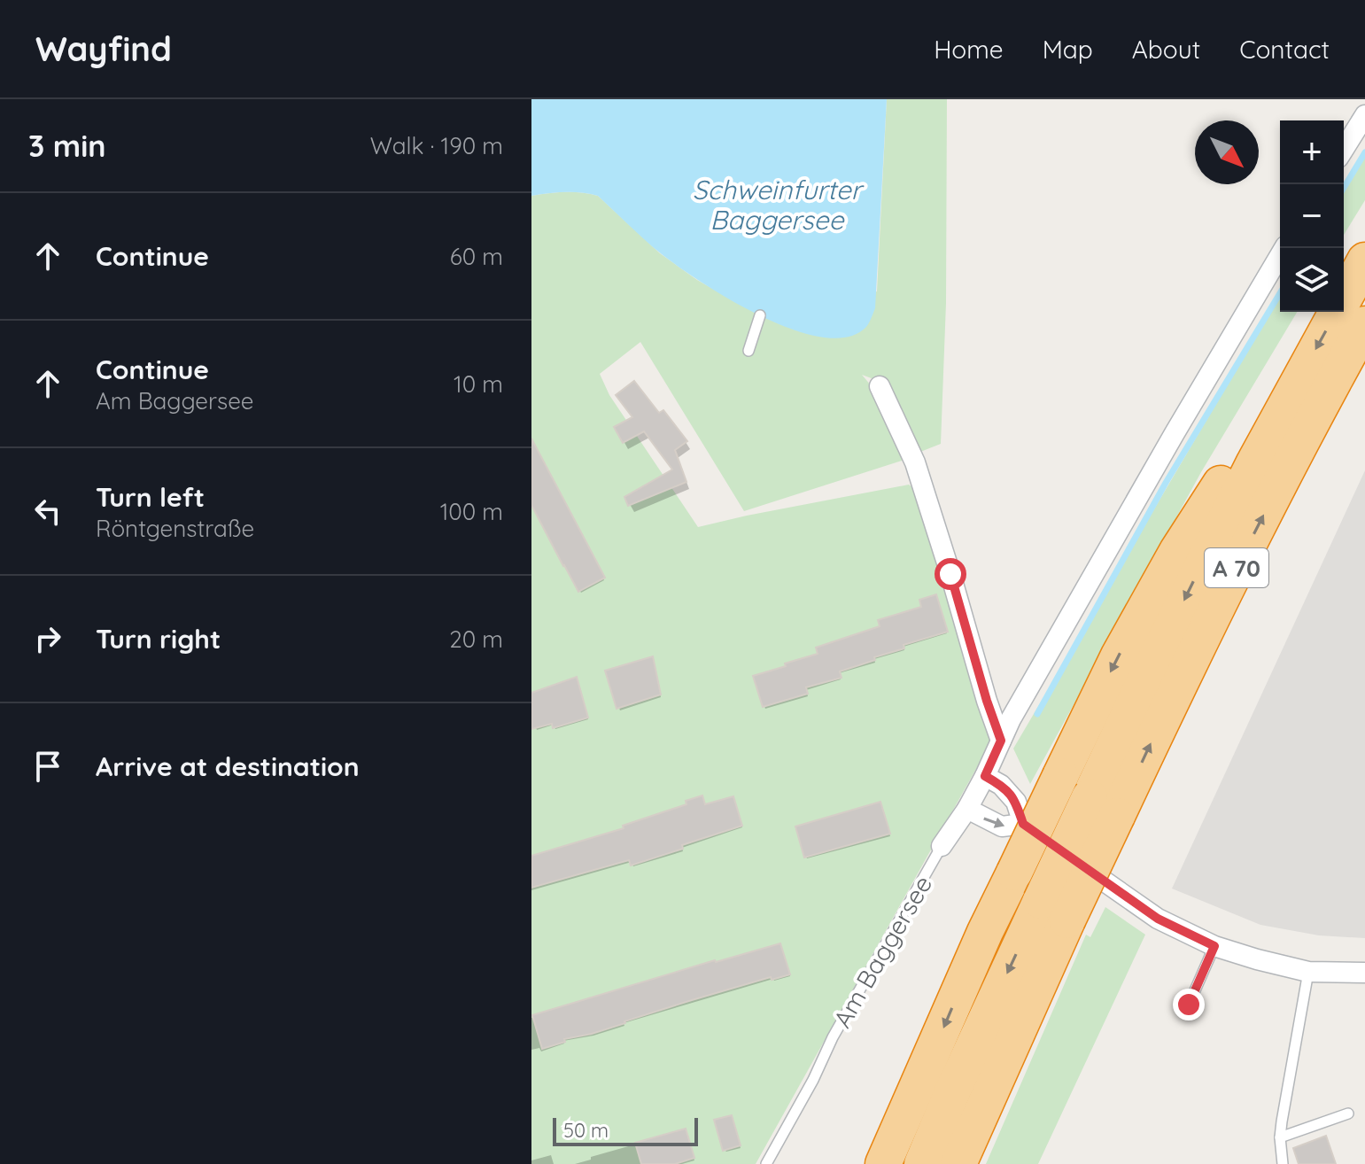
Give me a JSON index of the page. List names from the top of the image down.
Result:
{
  "streets": {
    "highway": ["A 70"],
    "street": ["Am Baggersee"]
  },
  "water": ["Schweinfurter Baggersee"],
  "scale_bar": "50 m",
  "north": "bottom right",
  "page": {
    "header": "Wayfind",
    "nav": [
      "Home",
      "Map",
      "About",
      "Contact"
    ],
    "heading": ["3 min", "Walk · 190 m"],
    "map_buttons": ["+", "−"],
    "list": [
      ["Continue", "60 m"],
      ["Continue", "Am Baggersee", "10 m"],
      ["Turn left", "Röntgenstraße", "100 m"],
      ["Turn right", "20 m"],
      "Arrive at destination"
    ],
    "scale": "50 m"
  }
}
